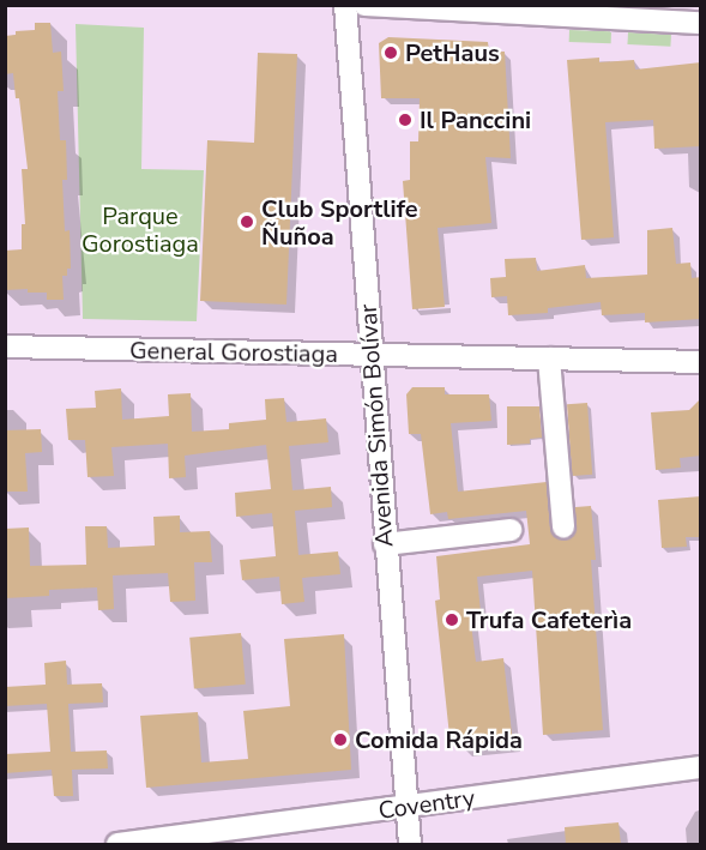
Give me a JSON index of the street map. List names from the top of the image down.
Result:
{
  "streets": {
    "street": ["General Gorostiaga", "Avenida Simón Bolívar", "Coventry"]
  },
  "crossings": [
    ["General Gorostiaga", "Avenida Simón Bolívar"],
    ["Avenida Simón Bolívar", "Coventry"]
  ],
  "parks": ["Parque Gorostiaga"],
  "places": [
    "PetHaus",
    "Il Panccini",
    "Club Sportlife Ñuñoa",
    "Trufa Cafeterìa",
    "Comida Rápida"
  ]
}
